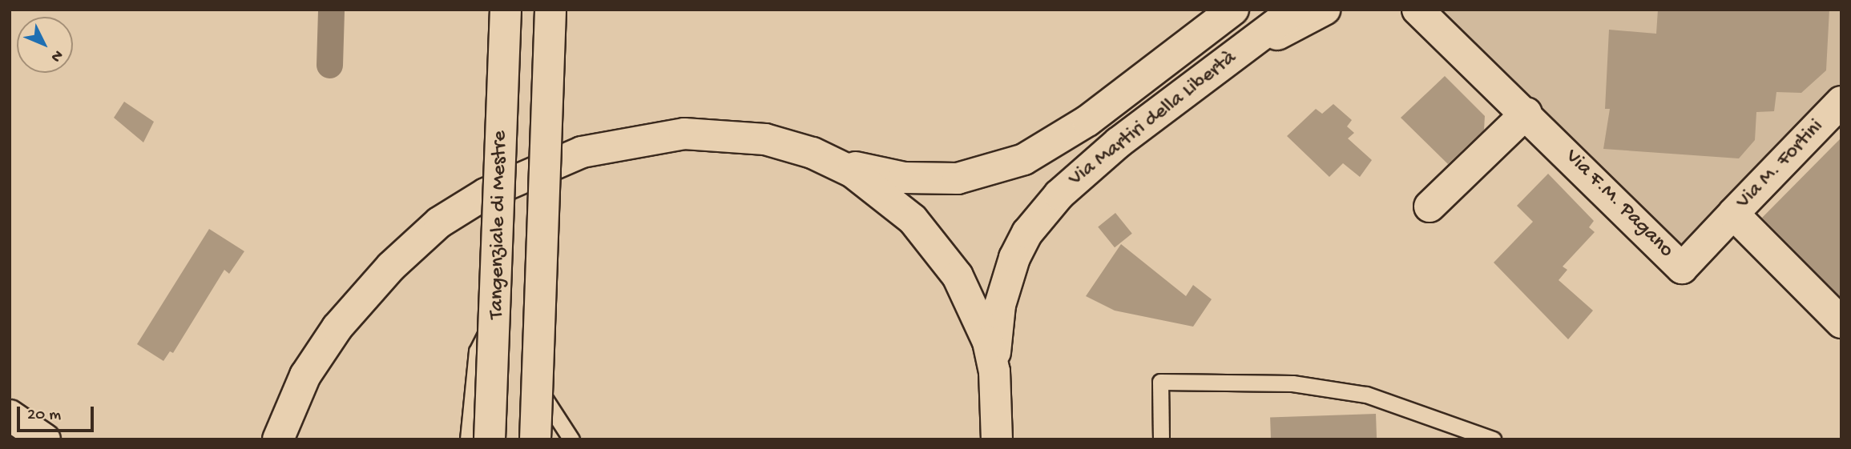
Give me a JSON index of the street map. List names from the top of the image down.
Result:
{
  "streets": {
    "main road": [
      "Via Martiri della Libertà",
      "Via M. Fortini",
      "Via F.M. Pagano",
      "Tangenziale di Mestre"
    ]
  },
  "crossings": [
    ["Via M. Fortini", "Via F.M. Pagano"]
  ],
  "scale_bar": "20 m",
  "north": "bottom right"
}
